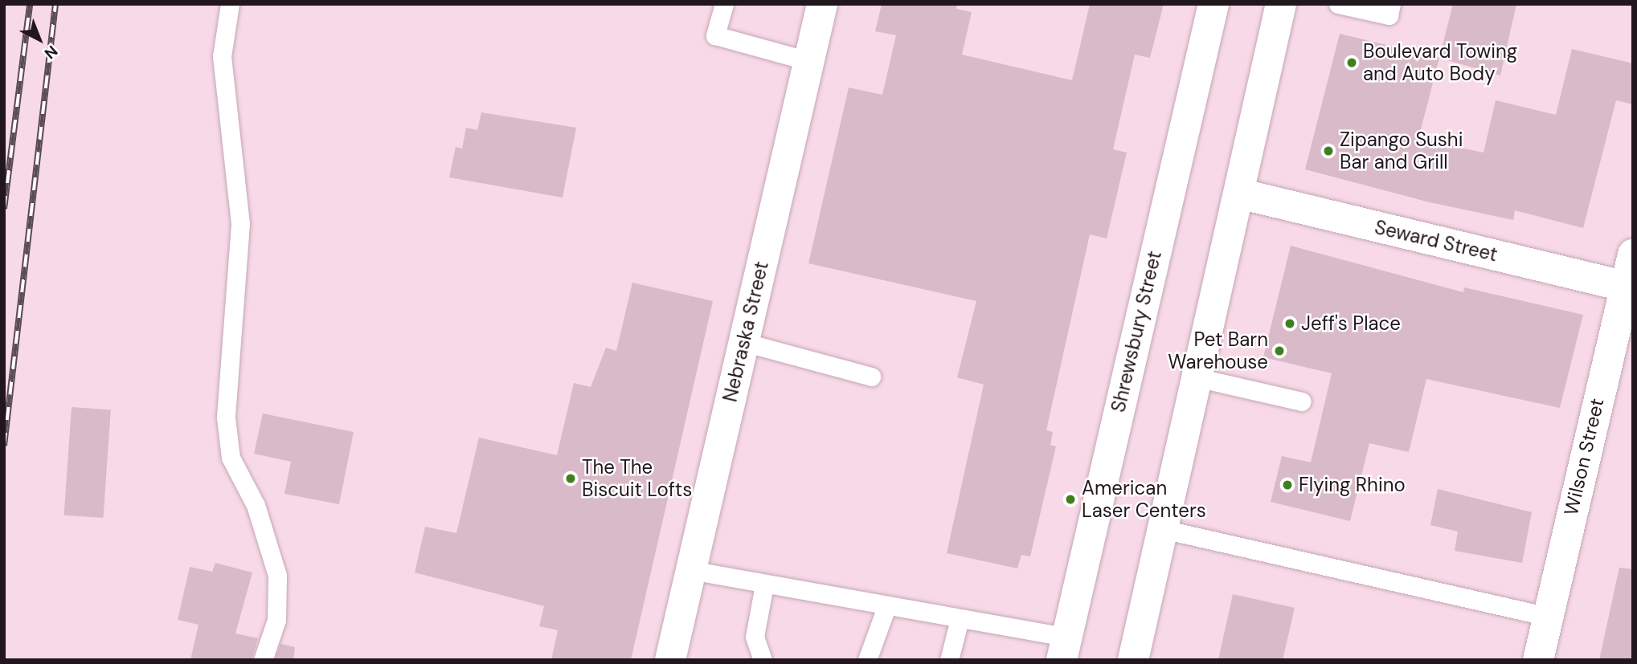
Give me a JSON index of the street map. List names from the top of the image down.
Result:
{
  "streets": {
    "street": [
      "Seward Street",
      "Nebraska Street",
      "Shrewsbury Street",
      "Wilson Street"
    ]
  },
  "crossings": [
    ["Seward Street", "Wilson Street"]
  ],
  "places": [
    "Boulevard Towing and Auto Body",
    "Zipango Sushi Bar and Grill",
    "Jeff's Place",
    "Pet Barn Warehouse",
    "The The Biscuit Lofts",
    "Flying Rhino",
    "American Laser Centers"
  ],
  "north": "bottom right"
}
